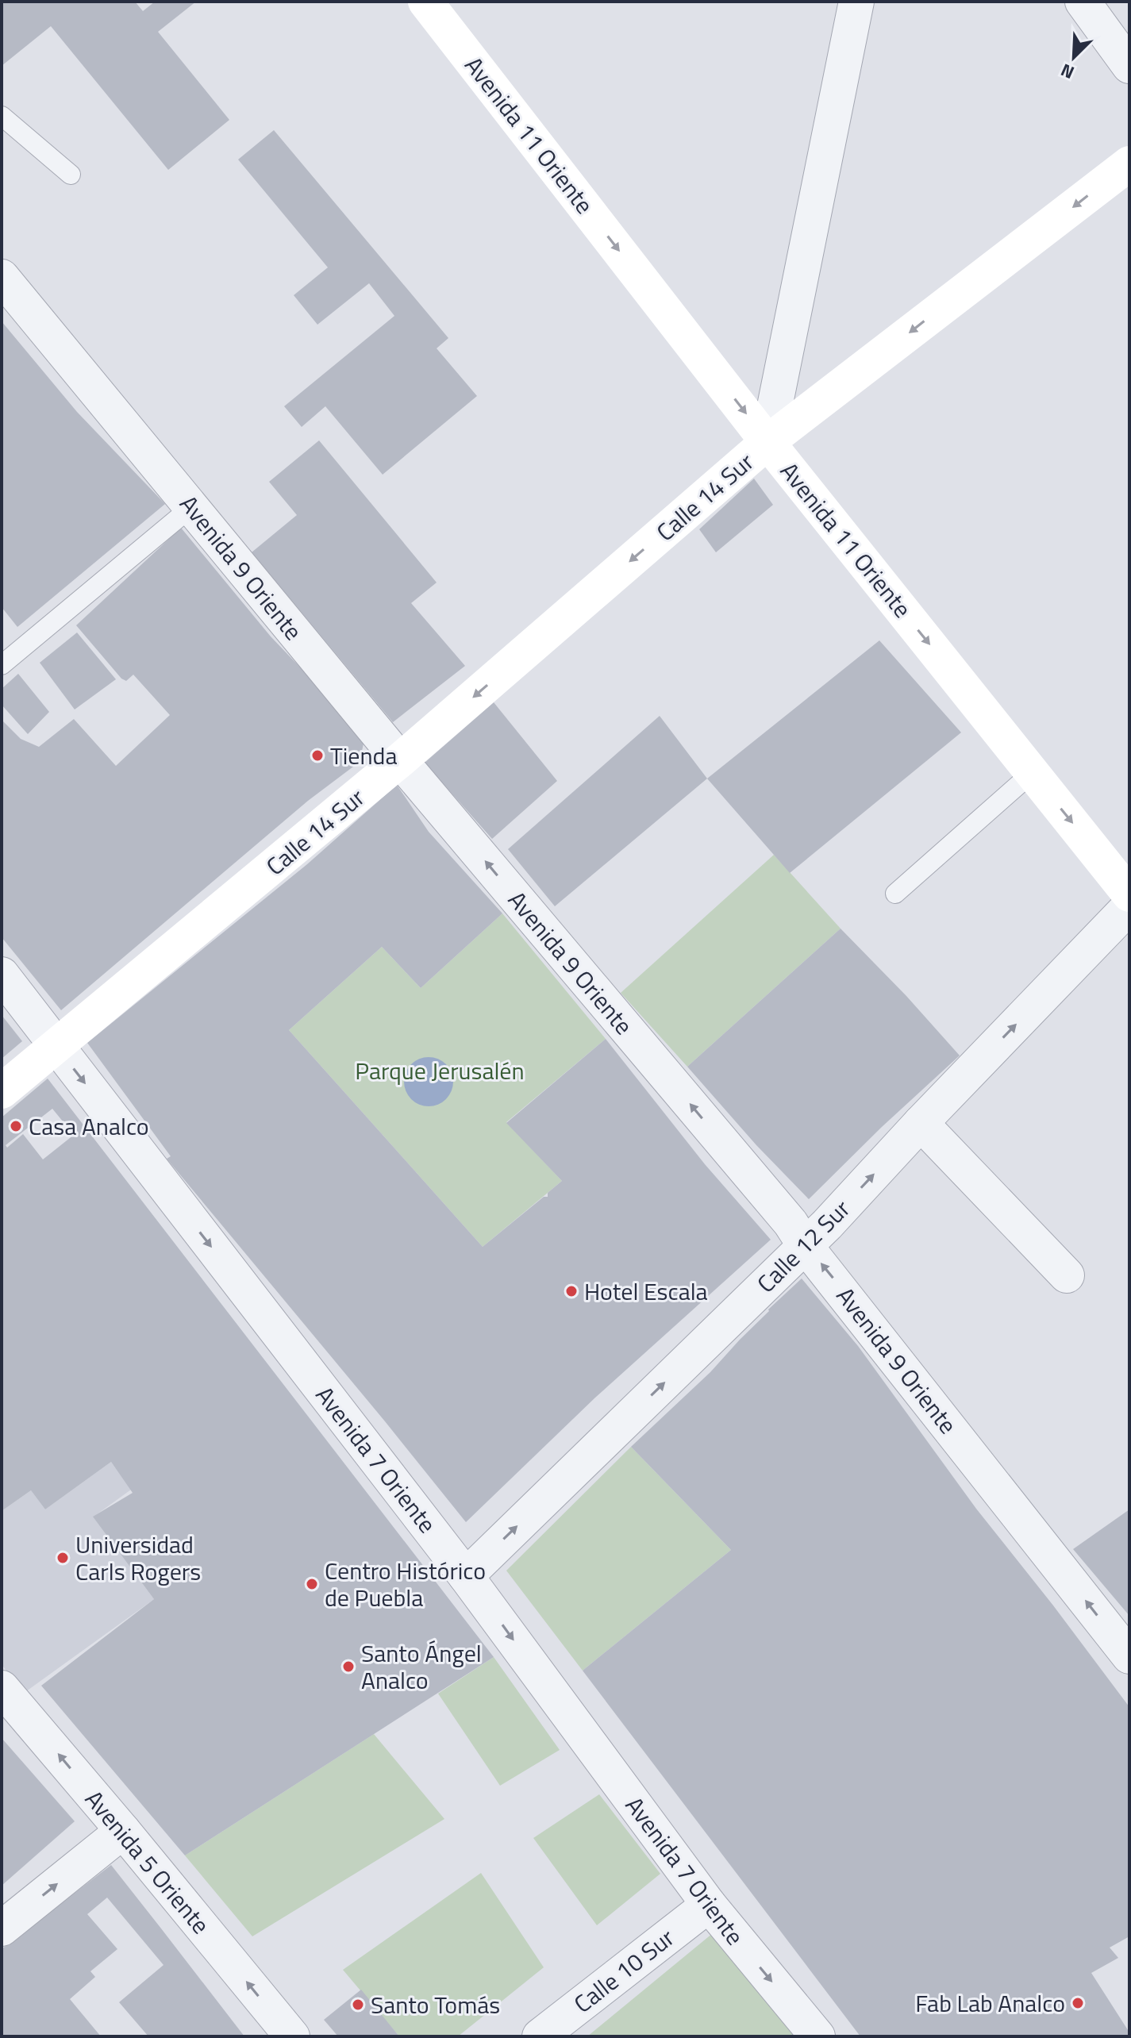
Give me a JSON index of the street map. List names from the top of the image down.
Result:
{
  "streets": {
    "main road": ["Avenida 11 Oriente", "Calle 14 Sur"],
    "street": [
      "Avenida 9 Oriente",
      "Calle 12 Sur",
      "Avenida 7 Oriente",
      "Avenida 5 Oriente",
      "Calle 10 Sur"
    ]
  },
  "crossings": [
    ["Avenida 11 Oriente", "Calle 14 Sur"],
    ["Calle 14 Sur", "Avenida 9 Oriente"],
    ["Calle 14 Sur", "Avenida 7 Oriente"],
    ["Avenida 9 Oriente", "Calle 12 Sur"],
    ["Calle 12 Sur", "Avenida 7 Oriente"],
    ["Avenida 7 Oriente", "Calle 10 Sur"]
  ],
  "one_way": [
    "Avenida 11 Oriente",
    "Calle 14 Sur",
    "Avenida 9 Oriente",
    "Calle 12 Sur",
    "Avenida 7 Oriente",
    "Avenida 5 Oriente"
  ],
  "parks": ["Parque Jerusalén"],
  "places": [
    "Tienda",
    "Casa Analco",
    "Hotel Escala",
    "Universidad Carls Rogers",
    "Centro Histórico de Puebla",
    "Santo Ángel Analco",
    "Fab Lab Analco",
    "Santo Tomás"
  ],
  "north": "bottom left"
}
